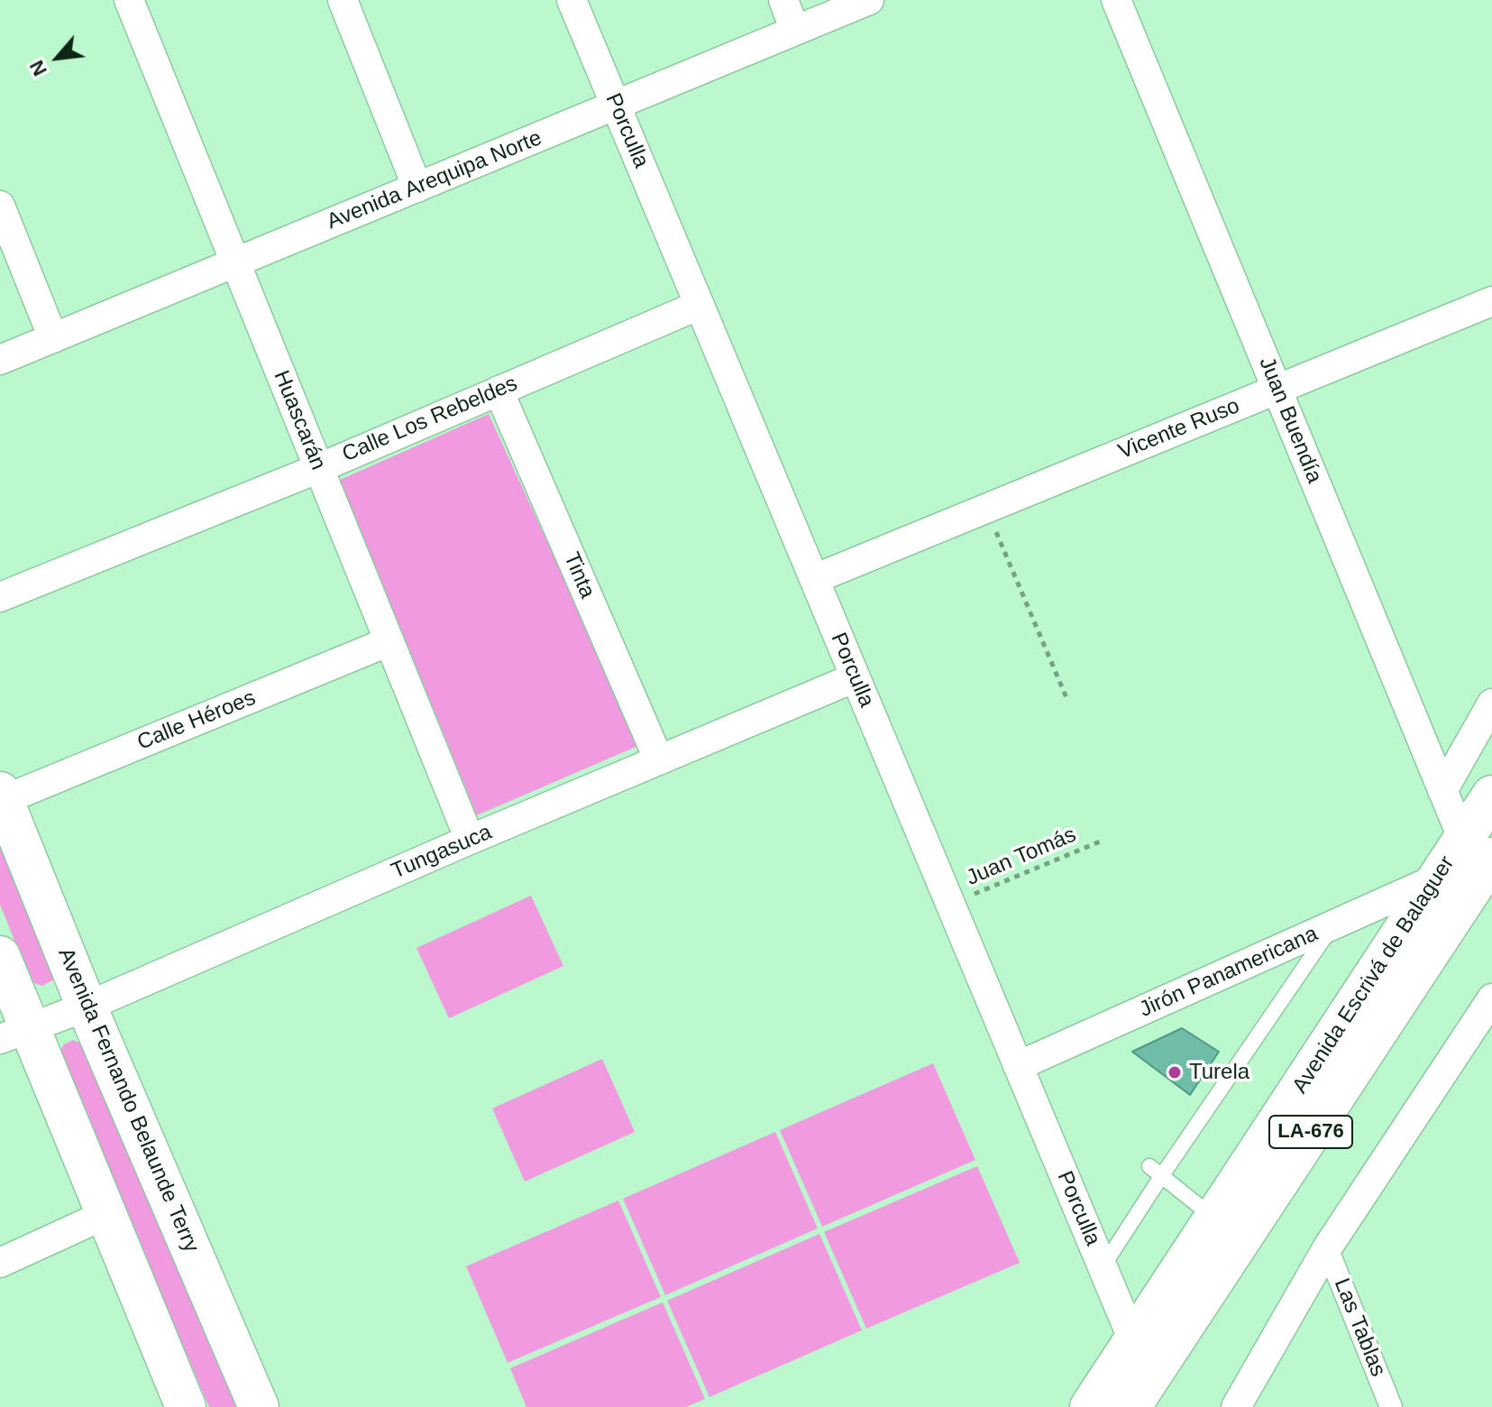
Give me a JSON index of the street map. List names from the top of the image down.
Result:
{
  "streets": {
    "main road": ["Avenida Escrivá de Balaguer", "Avenida Fernando Belaunde Terry", "LA-676"],
    "street": [
      "Porculla",
      "Avenida Arequipa Norte",
      "Calle Los Rebeldes",
      "Huascarán",
      "Juan Buendía",
      "Vicente Ruso",
      "Tinta",
      "Calle Héroes",
      "Tungasuca",
      "Jirón Panamericana",
      "Las Tablas"
    ],
    "path": ["Juan Tomás"]
  },
  "crossings": [
    ["Porculla", "Avenida Arequipa Norte"],
    ["Porculla", "Calle Los Rebeldes"],
    ["Porculla", "Vicente Ruso"],
    ["Porculla", "Tungasuca"],
    ["Porculla", "Juan Tomás"],
    ["Porculla", "Jirón Panamericana"],
    ["Porculla", "Avenida Escrivá de Balaguer"],
    ["Avenida Arequipa Norte", "Huascarán"],
    ["Calle Los Rebeldes", "Huascarán"],
    ["Calle Los Rebeldes", "Tinta"],
    ["Huascarán", "Calle Héroes"],
    ["Huascarán", "Tungasuca"],
    ["Juan Buendía", "Vicente Ruso"],
    ["Juan Buendía", "Avenida Escrivá de Balaguer"],
    ["Tinta", "Tungasuca"],
    ["Calle Héroes", "Avenida Fernando Belaunde Terry"],
    ["Tungasuca", "Avenida Fernando Belaunde Terry"],
    ["Jirón Panamericana", "Avenida Escrivá de Balaguer"]
  ],
  "places": ["Turela"],
  "north": "bottom left"
}
